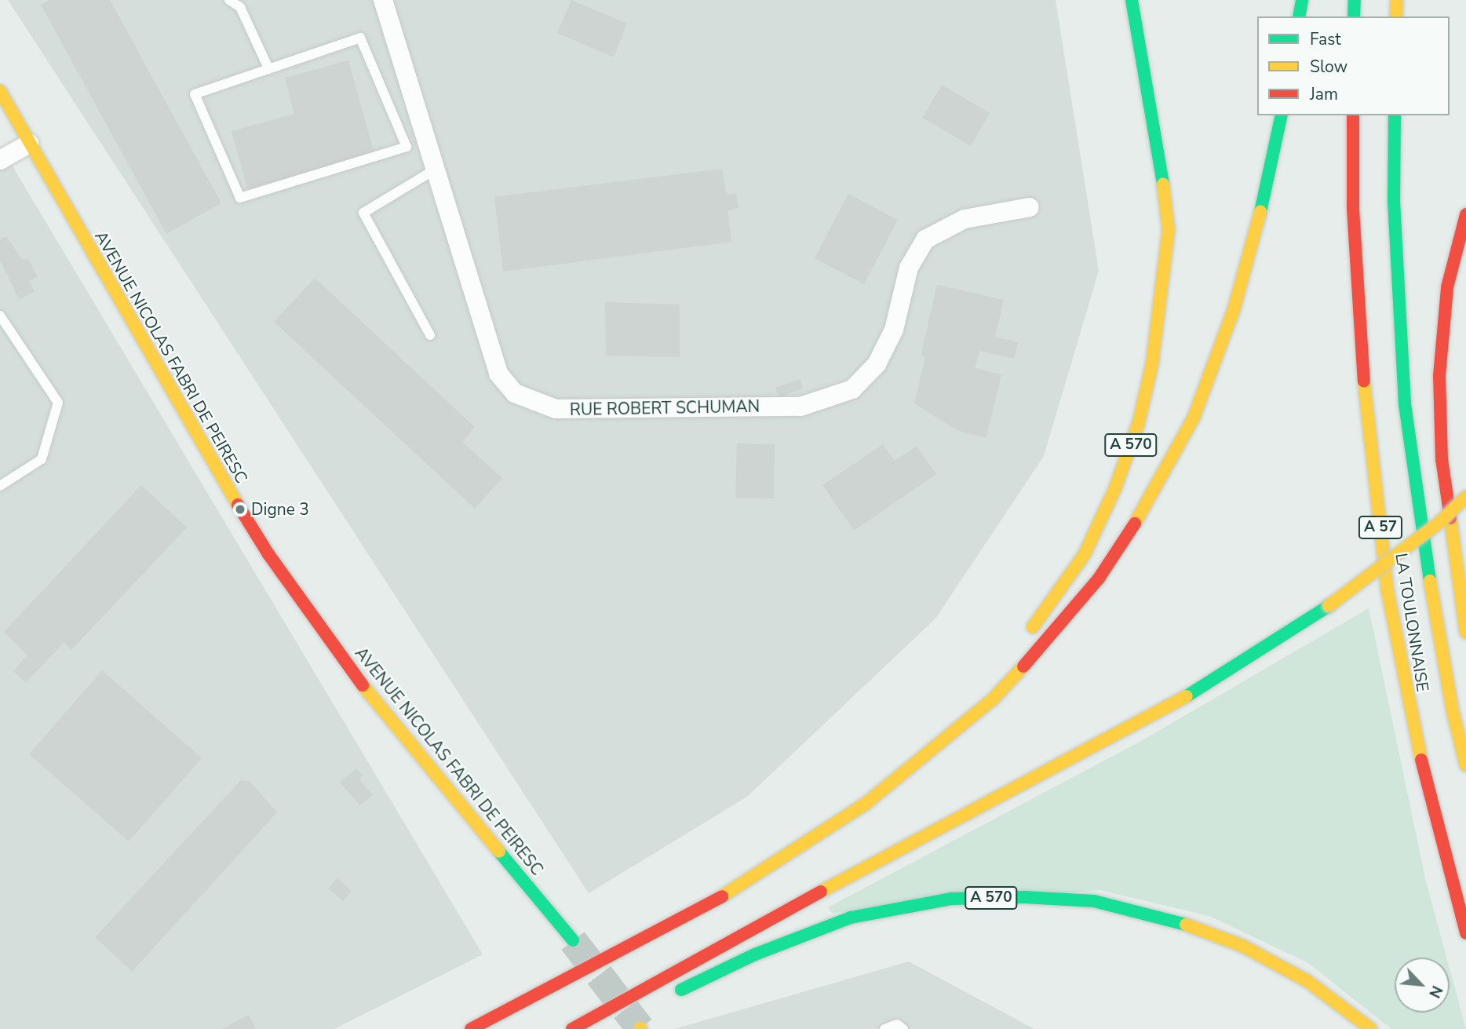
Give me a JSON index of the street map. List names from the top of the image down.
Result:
{
  "streets": {
    "main road": [
      "AVENUE NICOLAS FABRI DE PEIRESC",
      "A 570",
      "A 57",
      "LA TOULONNAISE"
    ],
    "street": ["RUE ROBERT SCHUMAN"]
  },
  "places": ["Digne 3"],
  "legend": ["Fast", "Slow", "Jam"],
  "north": "bottom right"
}
